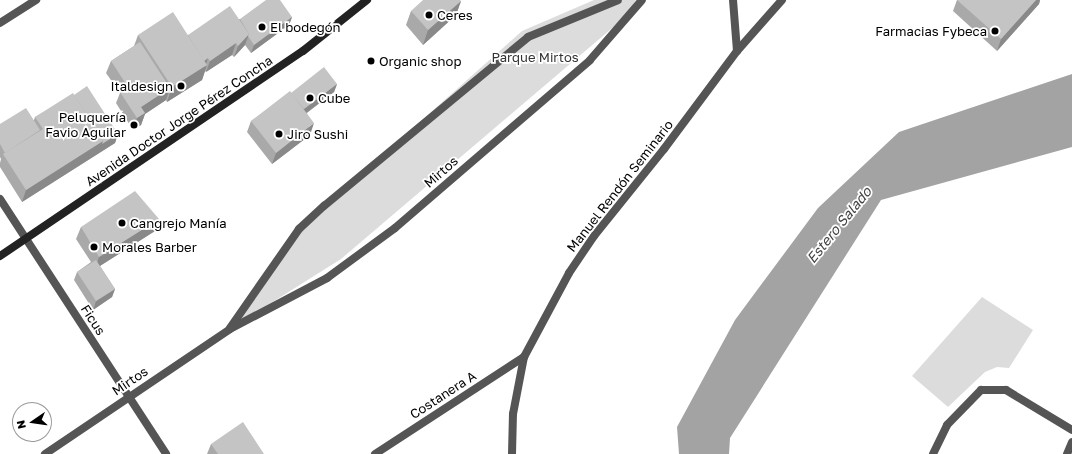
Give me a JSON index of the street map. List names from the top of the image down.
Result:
{
  "streets": {
    "street": [
      "Avenida Doctor Jorge Pérez Concha",
      "Mirtos",
      "Manuel Rendón Seminario",
      "Ficus",
      "Costanera A"
    ]
  },
  "crossings": [
    ["Avenida Doctor Jorge Pérez Concha", "Ficus"],
    ["Mirtos", "Ficus"],
    ["Manuel Rendón Seminario", "Costanera A"]
  ],
  "water": ["Estero Salado"],
  "parks": ["Parque Mirtos"],
  "places": [
    "Ceres",
    "El bodegón",
    "Farmacias Fybeca",
    "Organic shop",
    "Italdesign",
    "Cube",
    "Peluquería Favio Aguilar",
    "Jiro Sushi",
    "Cangrejo Manía",
    "Morales Barber"
  ],
  "north": "left"
}
